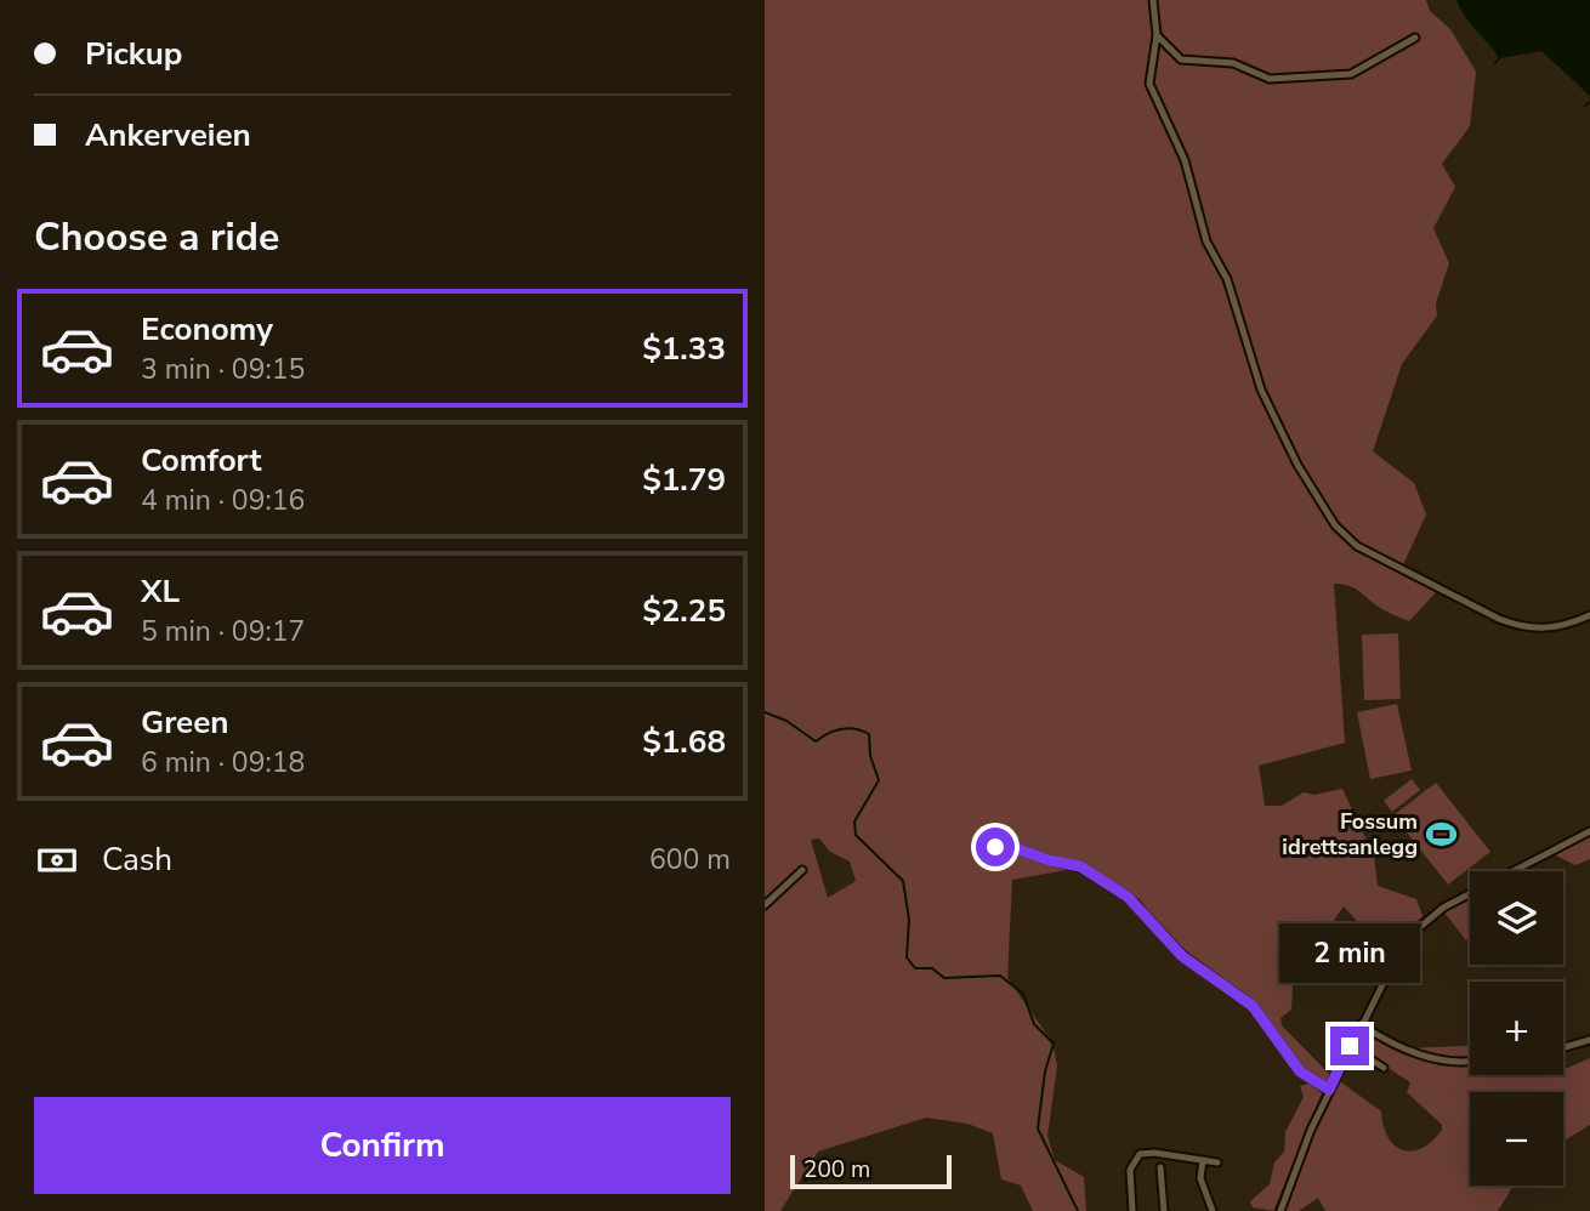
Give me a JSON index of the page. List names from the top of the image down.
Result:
{
  "places": {
    "sports": ["Fossum idrettsanlegg"]
  },
  "scale_bar": "200 m",
  "page": {
    "banner": ["Pickup", "Ankerveien"],
    "heading": "Choose a ride",
    "list": [
      {
        "name": "Economy",
        "note": "3 min · 09:15",
        "value": "$1.33"
      },
      {
        "name": "Comfort",
        "note": "4 min · 09:16",
        "value": "$1.79"
      },
      {
        "name": "XL",
        "note": "5 min · 09:17",
        "value": "$2.25"
      },
      {
        "name": "Green",
        "note": "6 min · 09:18",
        "value": "$1.68"
      }
    ],
    "pay": ["Cash", "600 m"],
    "map_buttons": ["+", "−"],
    "bubble": "2 min",
    "buttons": "Confirm",
    "scale": "200 m"
  }
}
